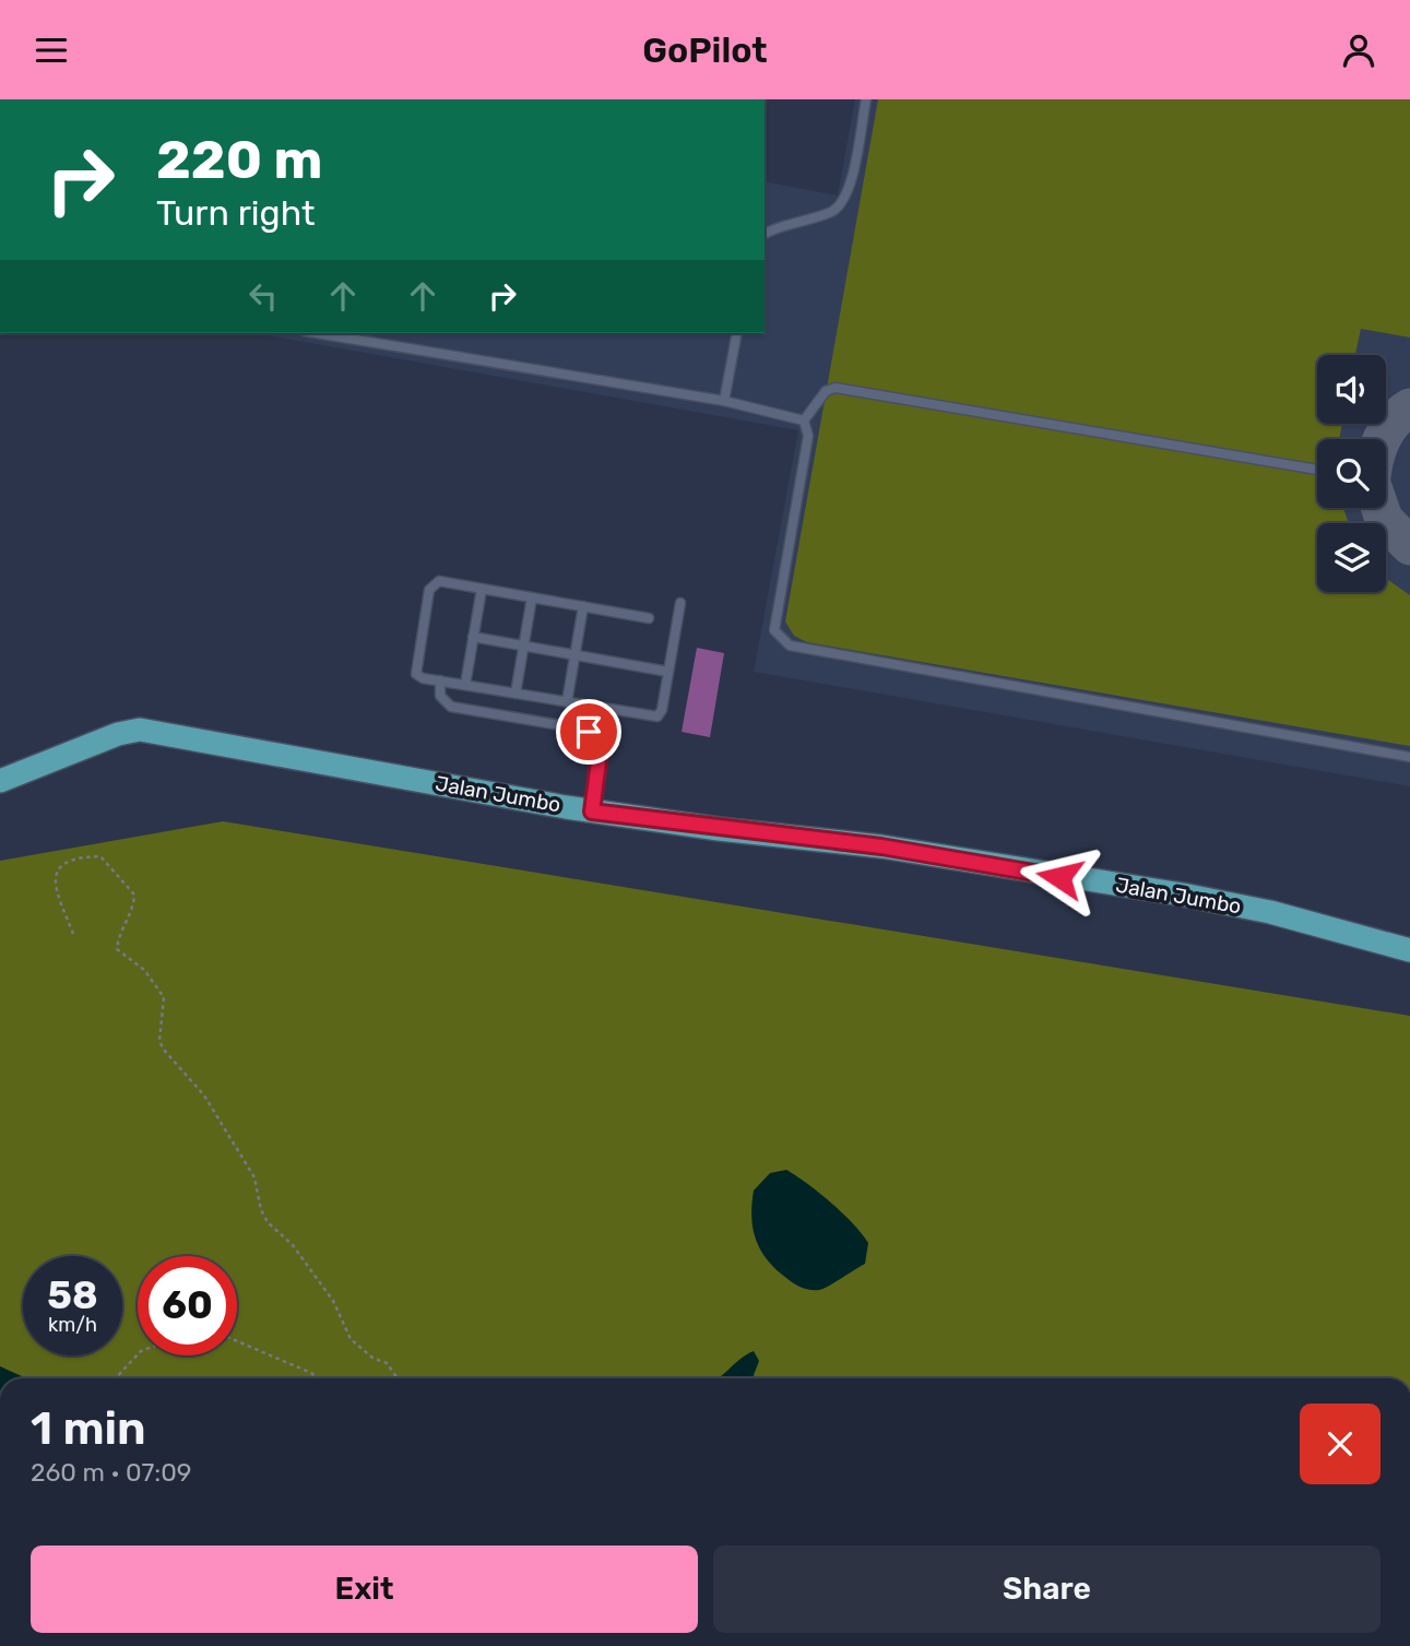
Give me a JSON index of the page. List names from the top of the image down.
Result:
{
  "streets": {
    "main road": ["Jalan Jumbo"]
  },
  "page": {
    "header": "GoPilot",
    "turn": ["220 m", "Turn right"],
    "speed": "58 km/h",
    "limit": "60",
    "heading": ["1 min", "260 m · 07:09"],
    "buttons": ["Exit", "Share"]
  }
}
